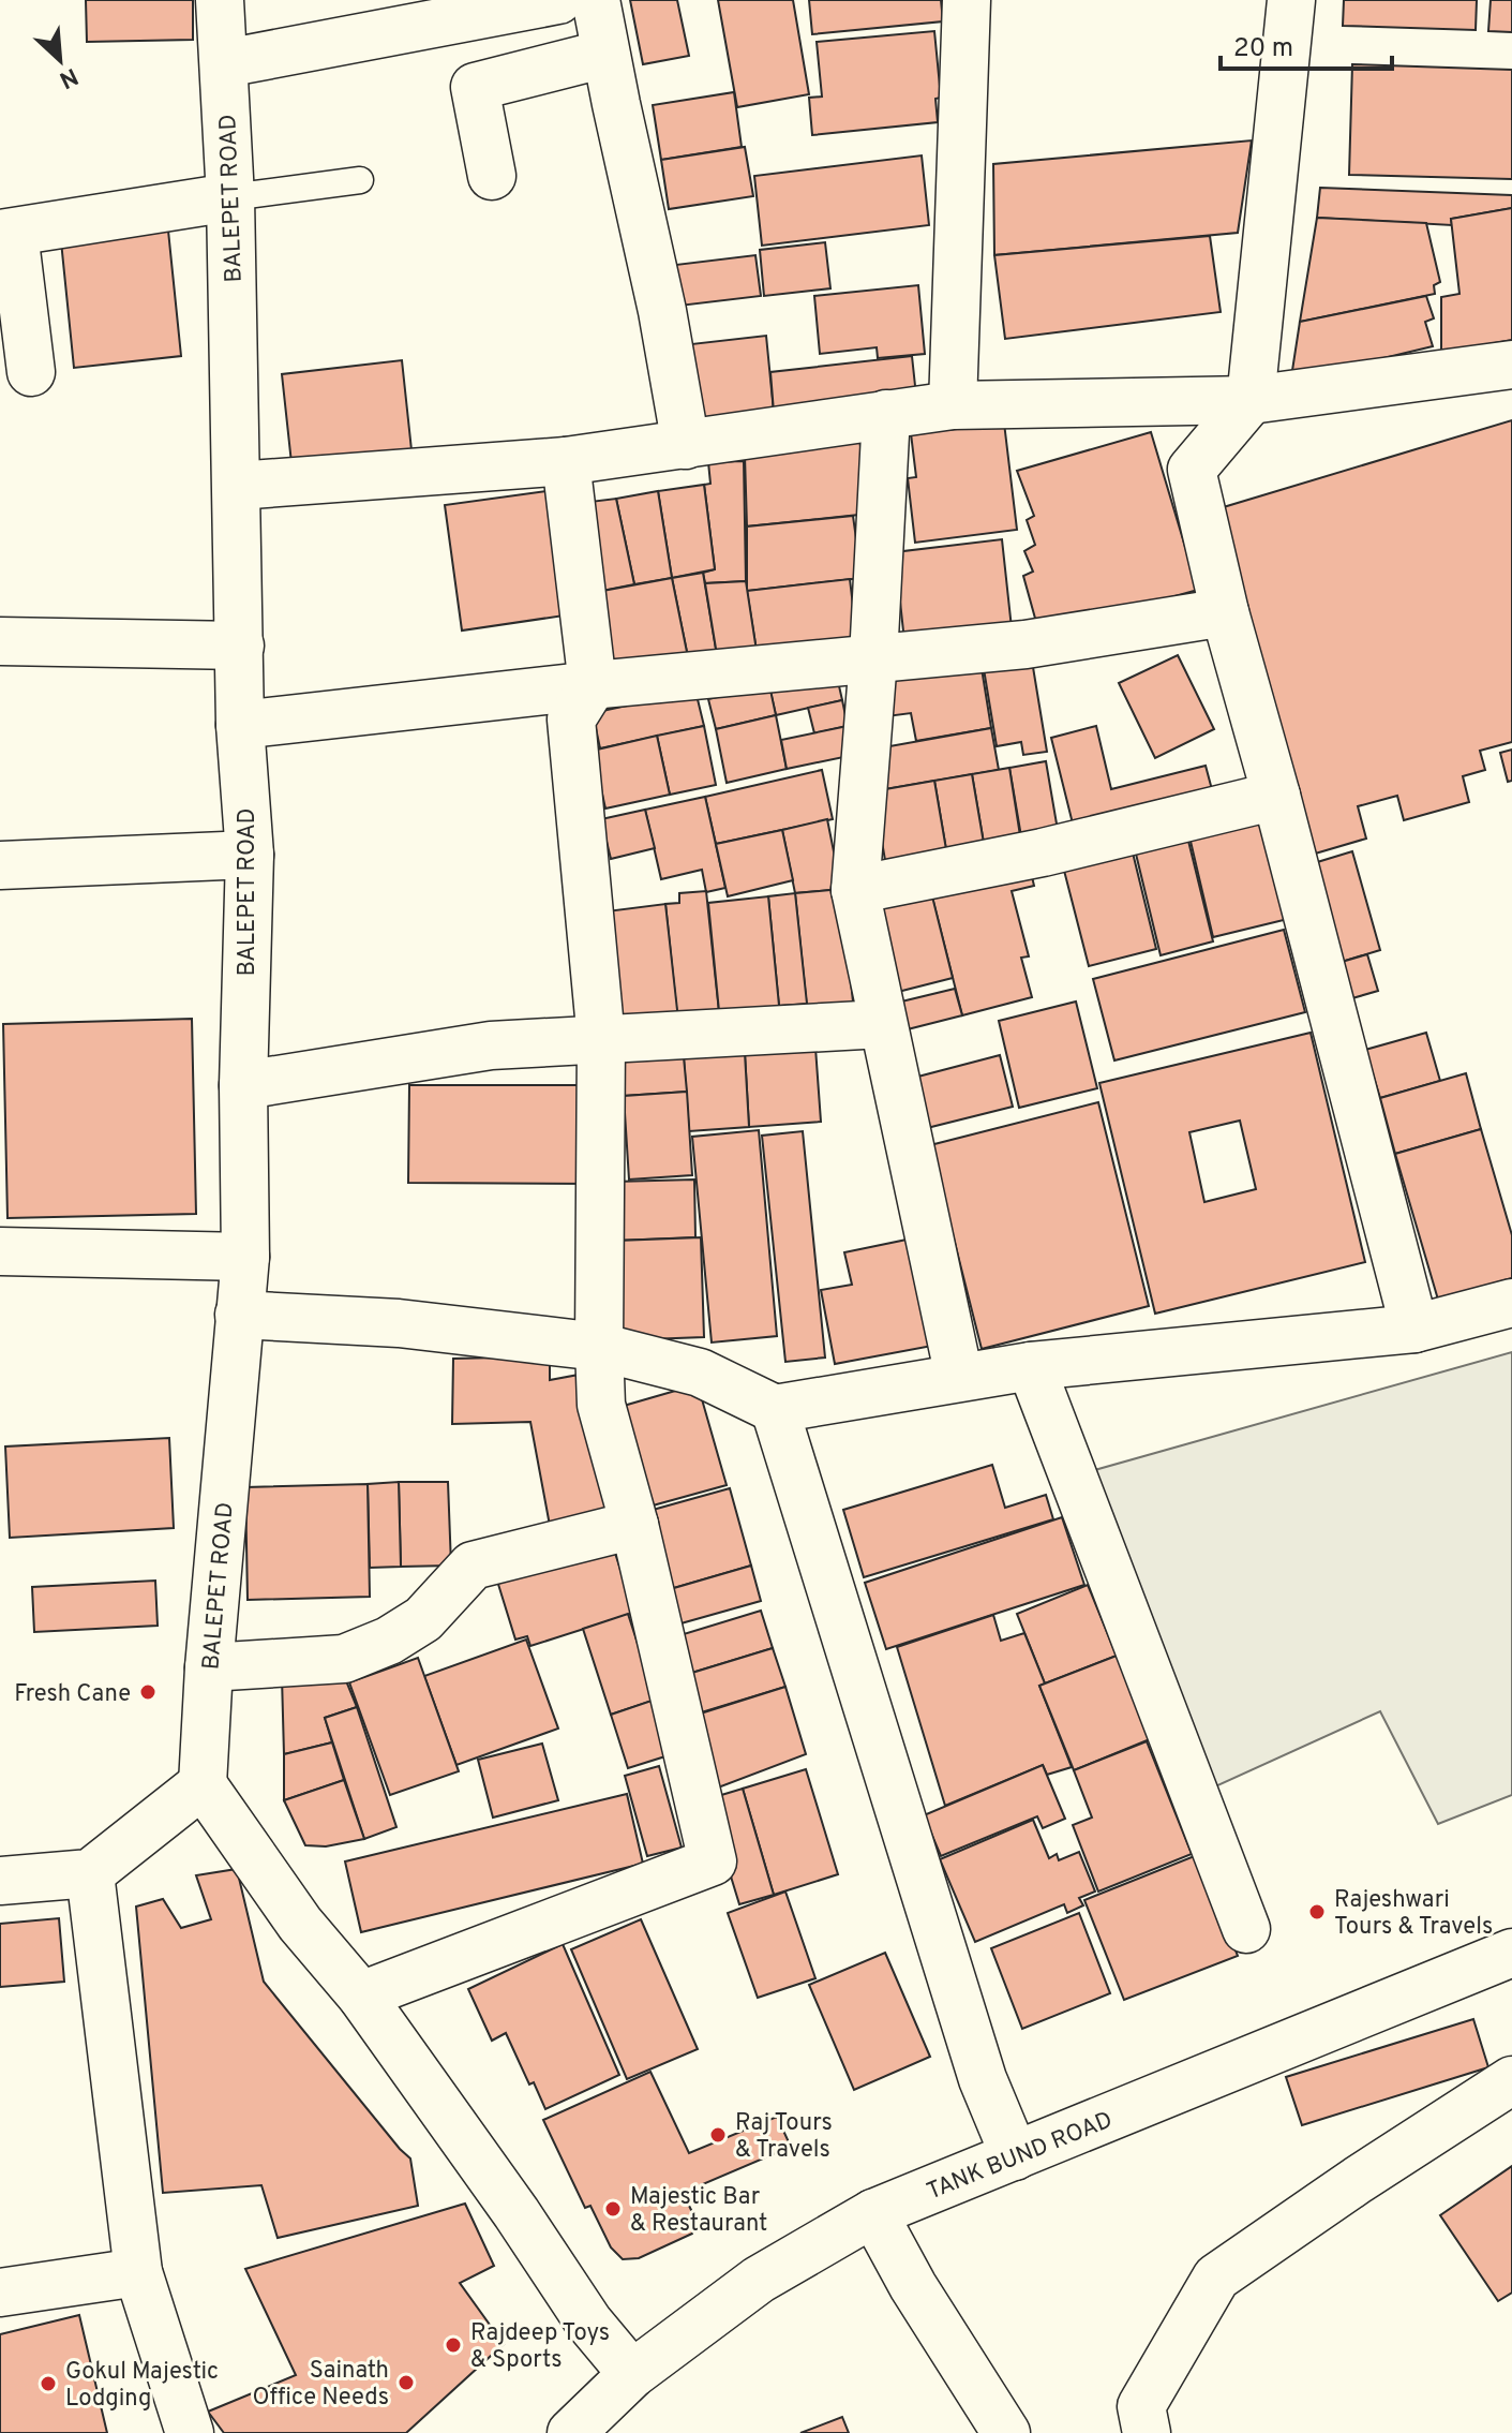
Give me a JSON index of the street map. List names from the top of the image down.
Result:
{
  "streets": {
    "street": ["BALEPET ROAD", "TANK BUND ROAD"]
  },
  "places": [
    "Fresh Cane",
    "Rajeshwari Tours & Travels",
    "Raj Tours & Travels",
    "Majestic Bar & Restaurant",
    "Rajdeep Toys & Sports",
    "Sainath Office Needs",
    "Gokul Majestic Lodging"
  ],
  "scale_bar": "20 m",
  "north": "bottom right"
}
